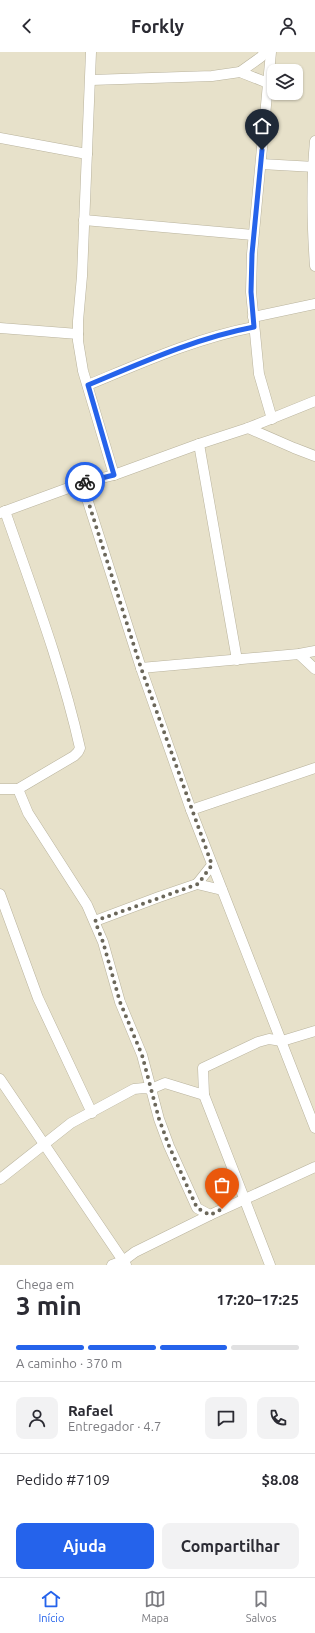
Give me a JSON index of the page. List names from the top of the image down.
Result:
{
  "page": {
    "header": "Forkly",
    "heading": ["3 min", "Chega em", "17:20–17:25"],
    "panel": [
      "Rafael",
      "Entregador · 4.7",
      "Pedido #7109",
      "$8.08"
    ],
    "bar": "A caminho · 370 m",
    "buttons": ["Ajuda", "Compartilhar"],
    "tabs": ["Início", "Mapa", "Salvos"]
  }
}
